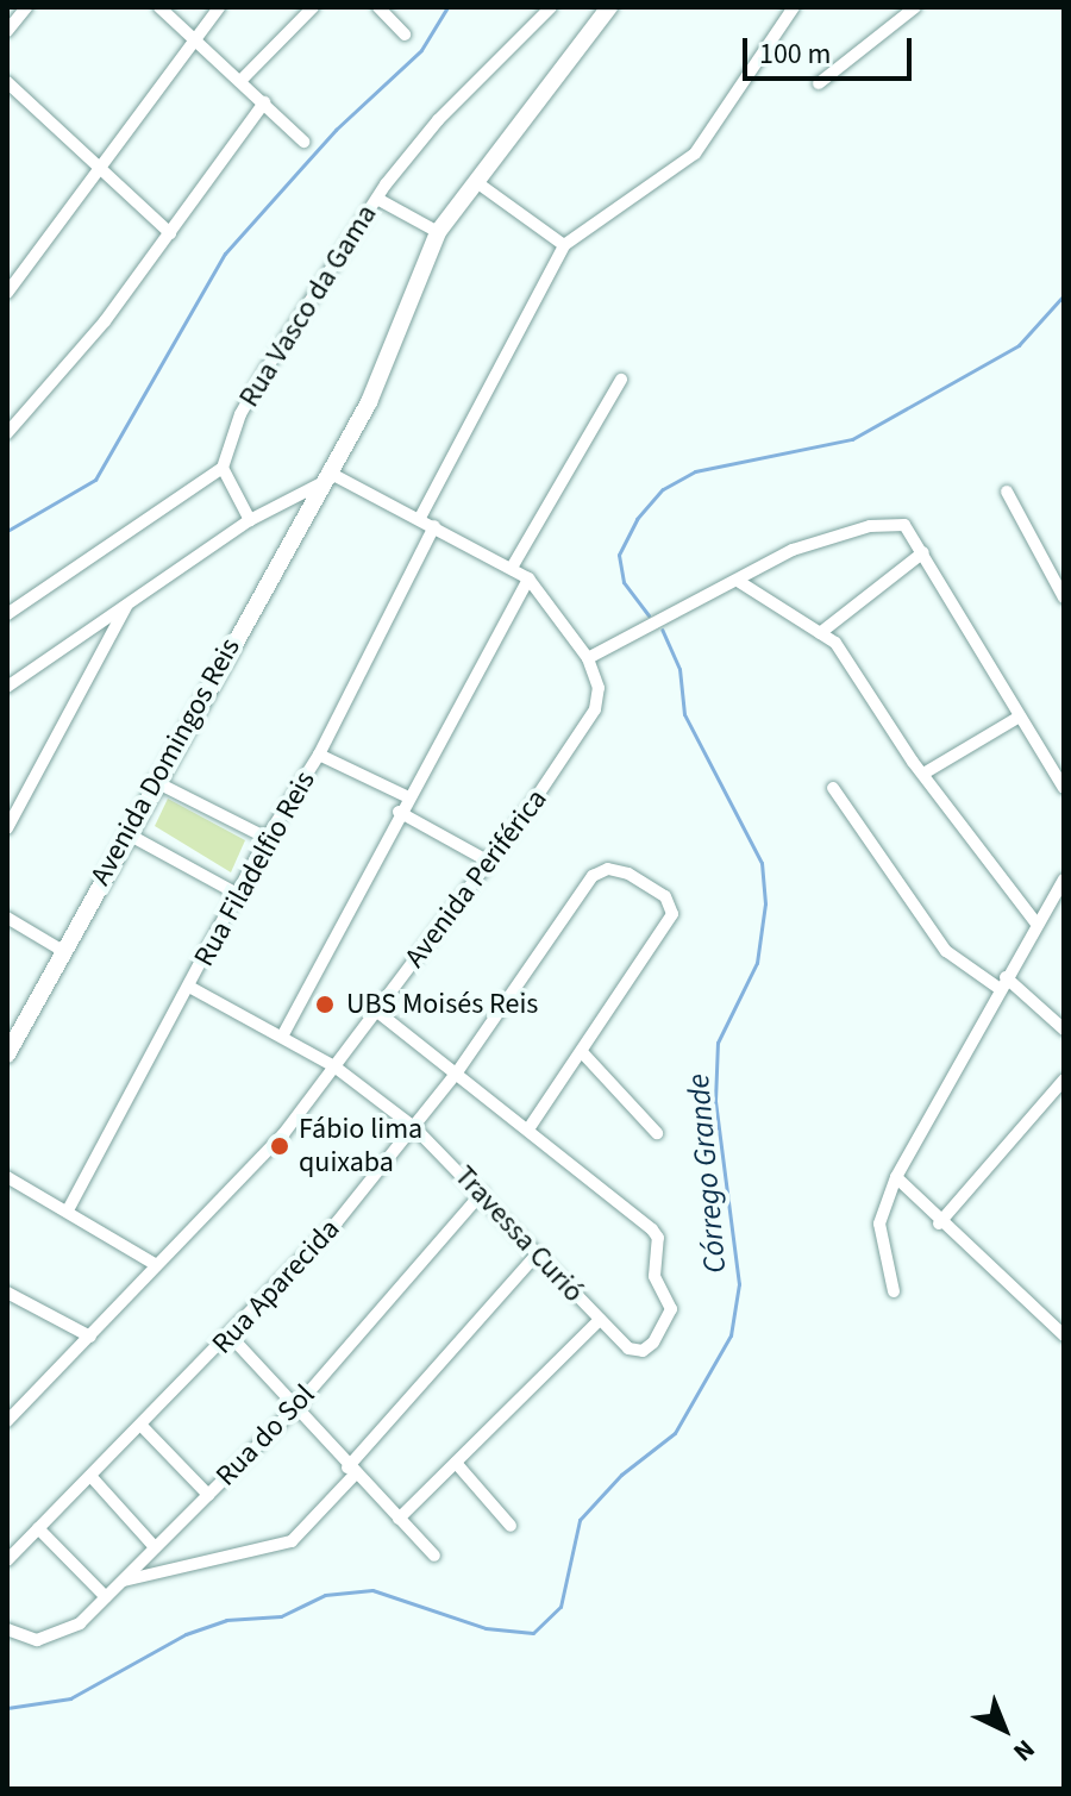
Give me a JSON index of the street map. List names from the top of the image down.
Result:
{
  "streets": {
    "street": [
      "Rua Vasco da Gama",
      "Avenida Domingos Reis",
      "Rua Filadelfio Reis",
      "Avenida Periférica",
      "Travessa Curió",
      "Rua Aparecida",
      "Rua do Sol"
    ]
  },
  "crossings": [
    ["Rua Filadelfio Reis", "Travessa Curió"],
    ["Avenida Periférica", "Travessa Curió"],
    ["Travessa Curió", "Rua Aparecida"],
    ["Travessa Curió", "Rua do Sol"]
  ],
  "water": ["Córrego Grande"],
  "places": ["UBS Moisés Reis", "Fábio lima quixaba"],
  "scale_bar": "100 m",
  "north": "bottom right"
}
